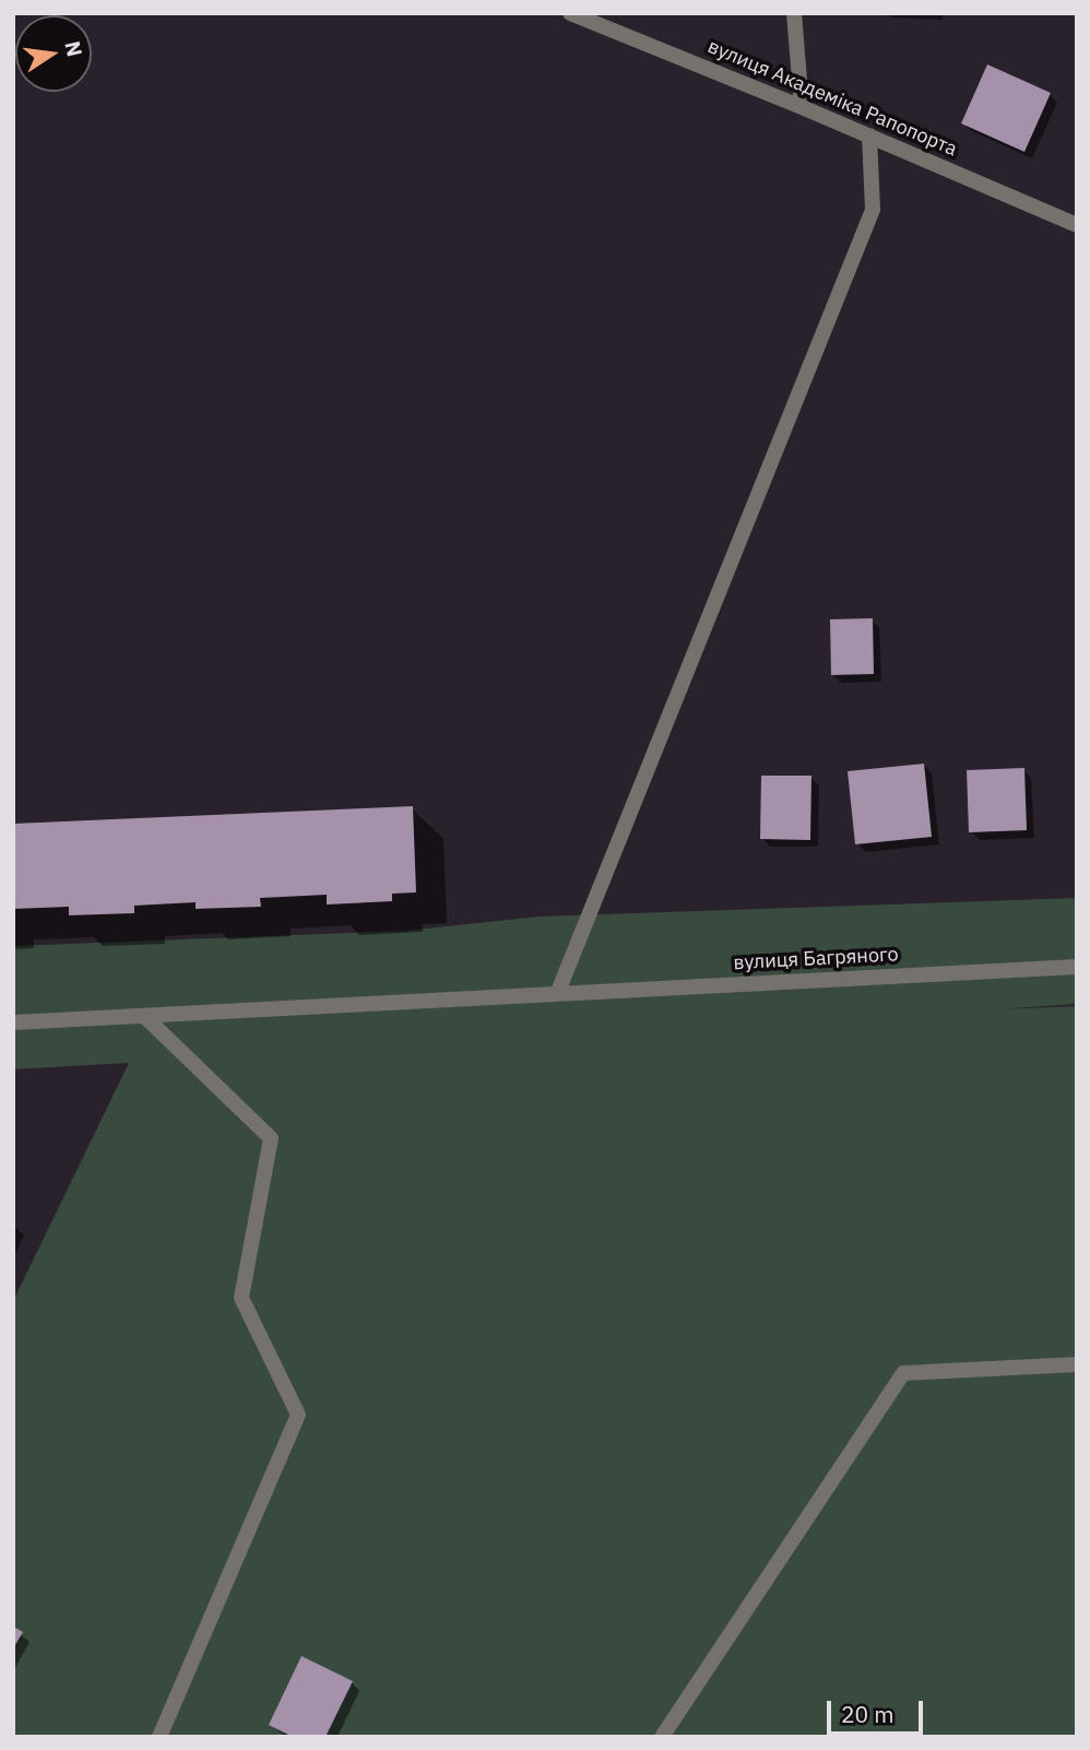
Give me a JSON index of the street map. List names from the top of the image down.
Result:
{
  "streets": {
    "street": ["вулиця Академіка Рапопорта", "вулиця Багряного"]
  },
  "scale_bar": "20 m",
  "north": "right"
}
